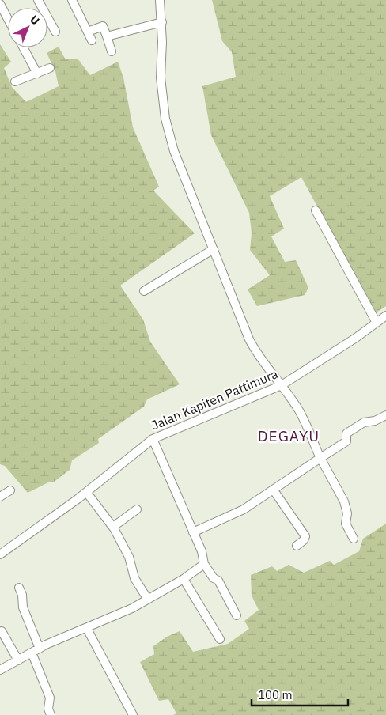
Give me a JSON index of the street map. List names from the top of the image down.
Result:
{
  "streets": {
    "street": ["Jalan Kapiten Pattimura"]
  },
  "districts": ["DEGAYU"],
  "scale_bar": "100 m",
  "north": "top right"
}
